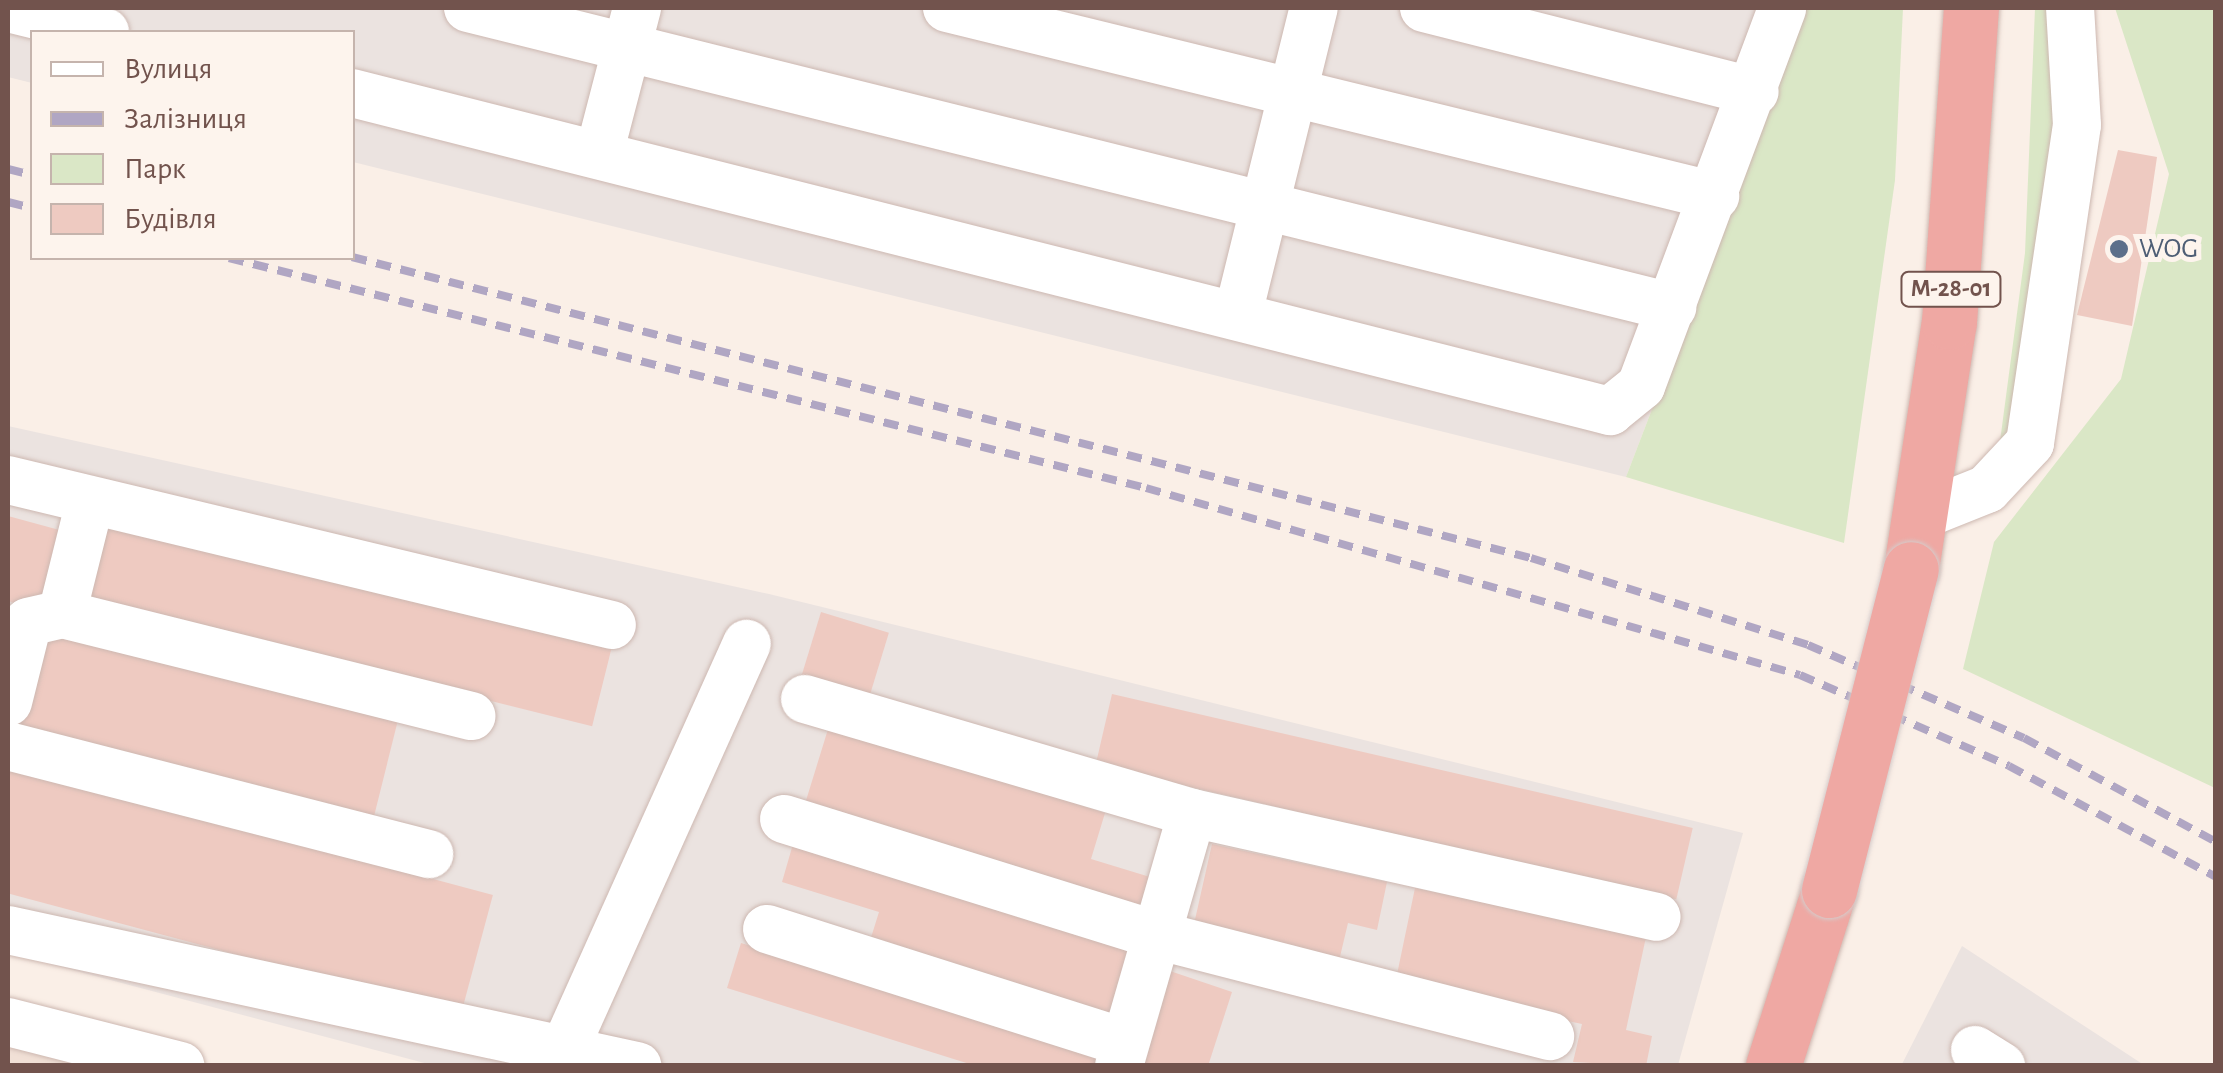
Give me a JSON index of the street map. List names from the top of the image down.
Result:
{
  "streets": {
    "highway": ["М-28-01"]
  },
  "places": ["WOG"],
  "legend": [
    "Вулиця",
    "Залізниця",
    "Парк",
    "Будівля"
  ]
}
